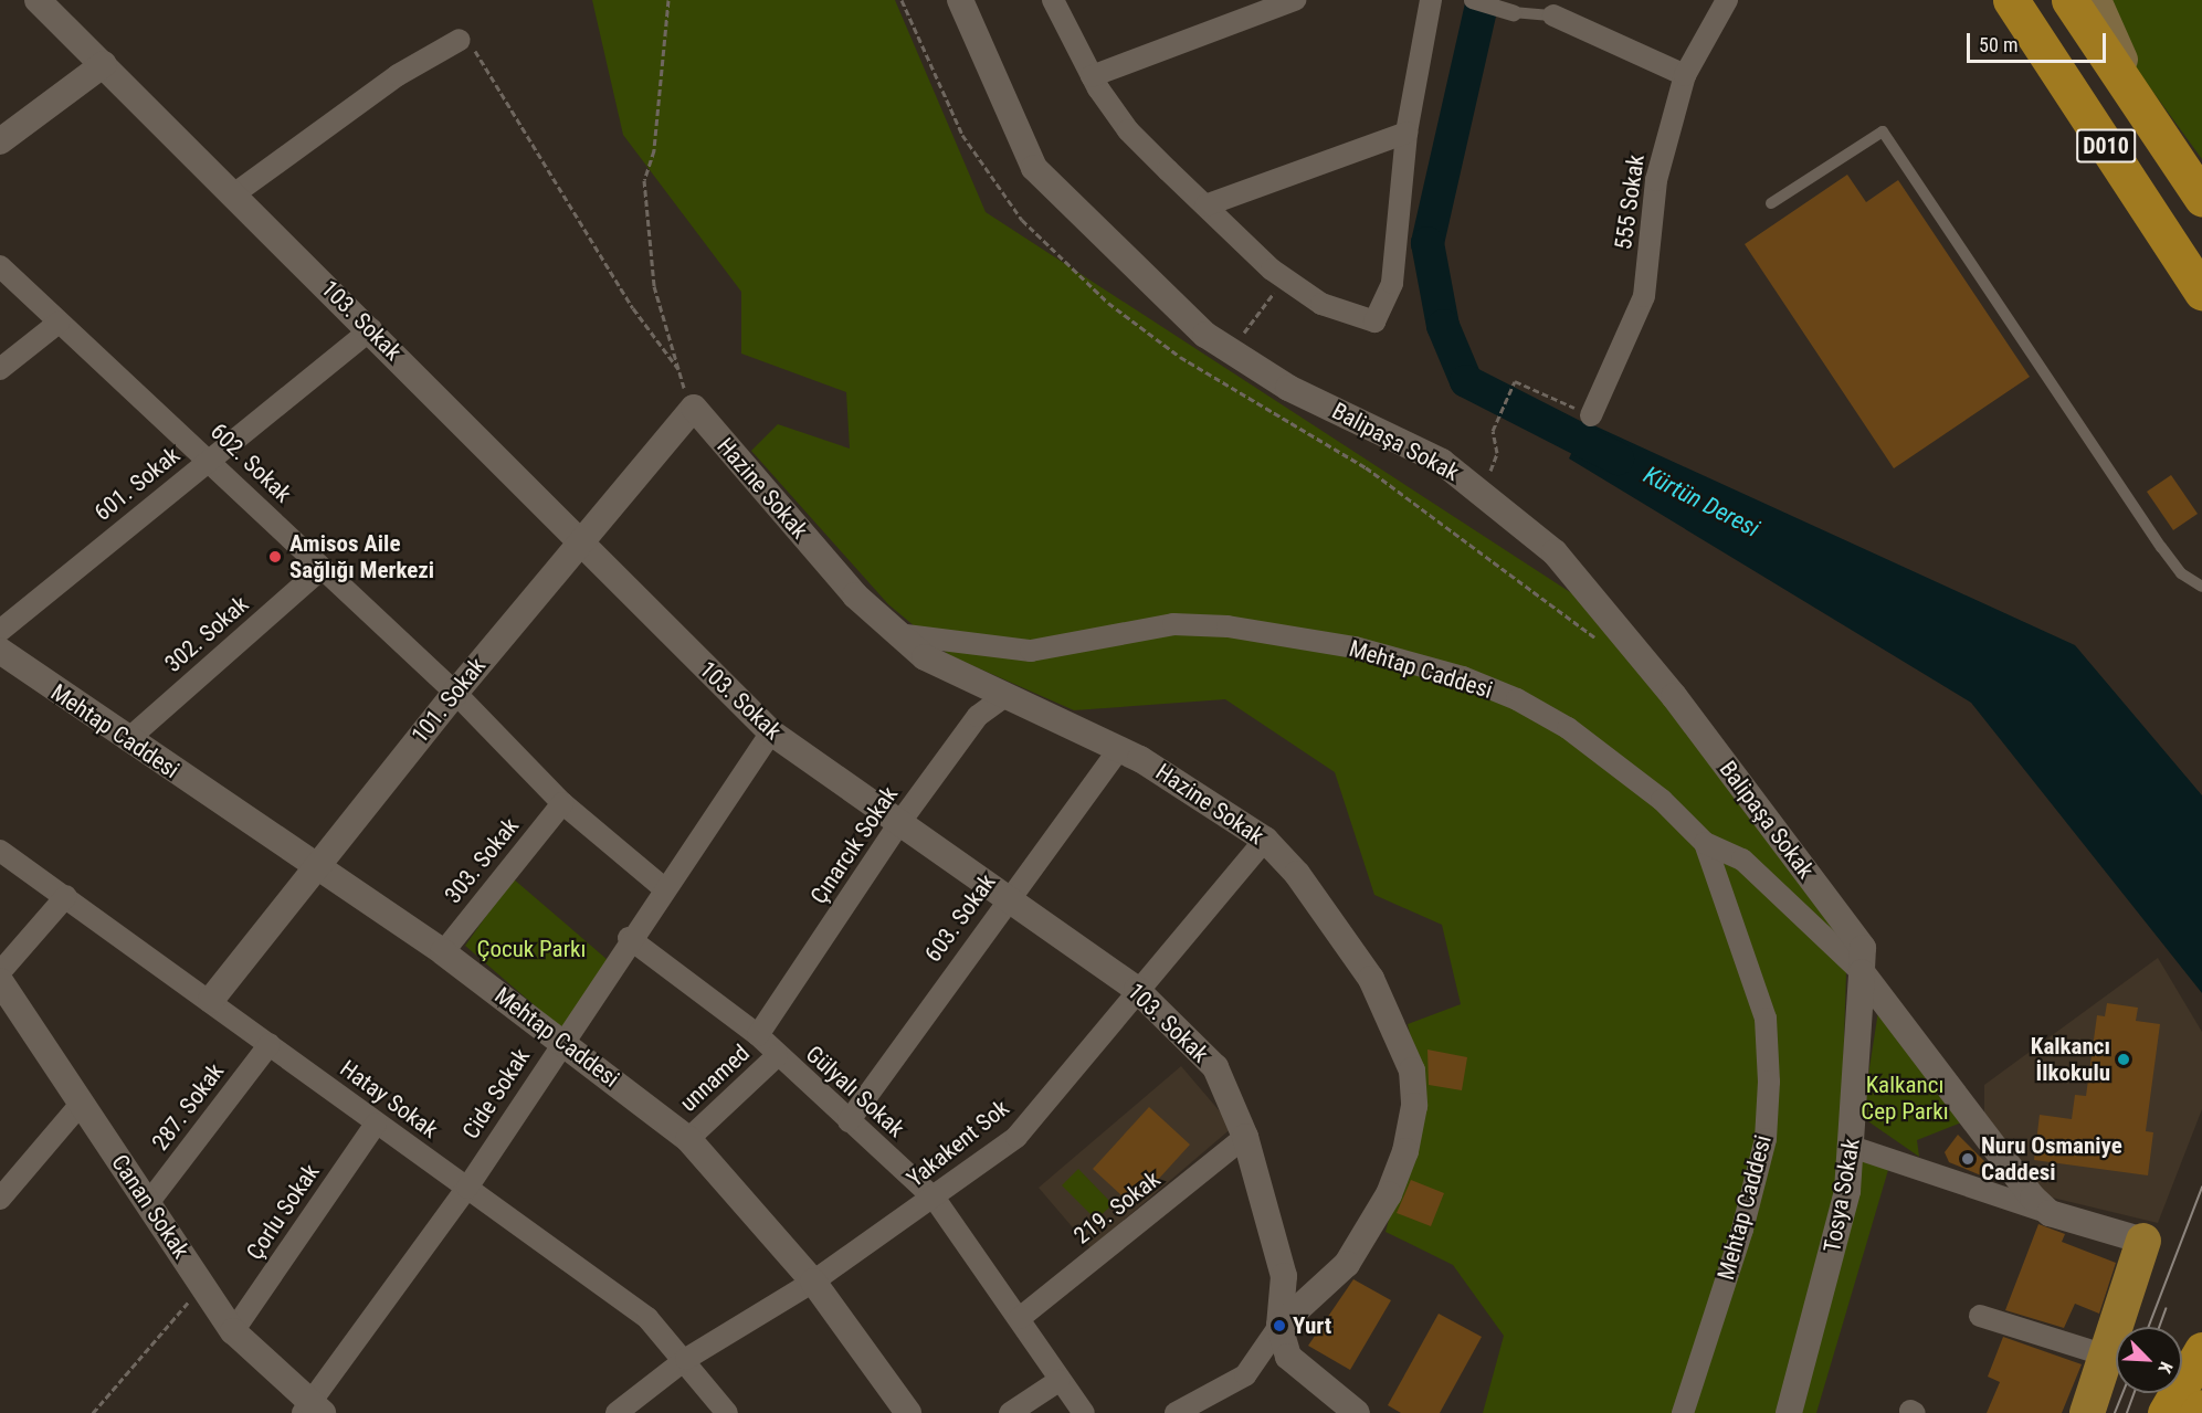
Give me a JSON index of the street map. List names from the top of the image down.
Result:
{
  "streets": {
    "highway": ["D010"],
    "street": [
      "555 Sokak",
      "103. Sokak",
      "Balipaşa Sokak",
      "602. Sokak",
      "601. Sokak",
      "Hazine Sokak",
      "302. Sokak",
      "Mehtap Caddesi",
      "101. Sokak",
      "Çınarcık Sokak",
      "303. Sokak",
      "603. Sokak",
      "unnamed",
      "Gülyalı Sokak",
      "Cide Sokak",
      "Hatay Sokak",
      "287. Sokak",
      "Yakakent Sok",
      "Tosya Sokak",
      "Canan Sokak",
      "219. Sokak",
      "Çorlu Sokak"
    ]
  },
  "crossings": [
    ["103. Sokak", "601. Sokak"],
    ["103. Sokak", "Hazine Sokak"],
    ["103. Sokak", "101. Sokak"],
    ["103. Sokak", "Çınarcık Sokak"],
    ["103. Sokak", "603. Sokak"],
    ["103. Sokak", "Cide Sokak"],
    ["103. Sokak", "Yakakent Sok"],
    ["103. Sokak", "219. Sokak"],
    ["Balipaşa Sokak", "Mehtap Caddesi"],
    ["Balipaşa Sokak", "Tosya Sokak"],
    ["602. Sokak", "601. Sokak"],
    ["602. Sokak", "302. Sokak"],
    ["602. Sokak", "101. Sokak"],
    ["602. Sokak", "303. Sokak"],
    ["602. Sokak", "Cide Sokak"],
    ["Hazine Sokak", "Mehtap Caddesi"],
    ["Hazine Sokak", "101. Sokak"],
    ["Hazine Sokak", "Çınarcık Sokak"],
    ["Hazine Sokak", "603. Sokak"],
    ["Hazine Sokak", "Yakakent Sok"],
    ["302. Sokak", "Mehtap Caddesi"],
    ["Mehtap Caddesi", "101. Sokak"],
    ["Mehtap Caddesi", "303. Sokak"],
    ["Mehtap Caddesi", "unnamed"],
    ["Mehtap Caddesi", "Cide Sokak"],
    ["Mehtap Caddesi", "Yakakent Sok"],
    ["101. Sokak", "Hatay Sokak"],
    ["Çınarcık Sokak", "Gülyalı Sokak"],
    ["603. Sokak", "Gülyalı Sokak"],
    ["unnamed", "Gülyalı Sokak"],
    ["Gülyalı Sokak", "Cide Sokak"],
    ["Gülyalı Sokak", "Yakakent Sok"],
    ["Gülyalı Sokak", "219. Sokak"],
    ["Cide Sokak", "Hatay Sokak"],
    ["Cide Sokak", "Canan Sokak"],
    ["Hatay Sokak", "287. Sokak"],
    ["Hatay Sokak", "Yakakent Sok"],
    ["Hatay Sokak", "Çorlu Sokak"],
    ["287. Sokak", "Canan Sokak"],
    ["Canan Sokak", "Çorlu Sokak"]
  ],
  "water": ["Kürtün Deresi"],
  "parks": ["Çocuk Parkı", "Kalkancı Cep Parkı"],
  "places": [
    "Amisos Aile Sağlığı Merkezi",
    "Kalkancı İlkokulu",
    "Nuru Osmaniye Caddesi",
    "Yurt"
  ],
  "scale_bar": "50 m",
  "north": "bottom right"
}
